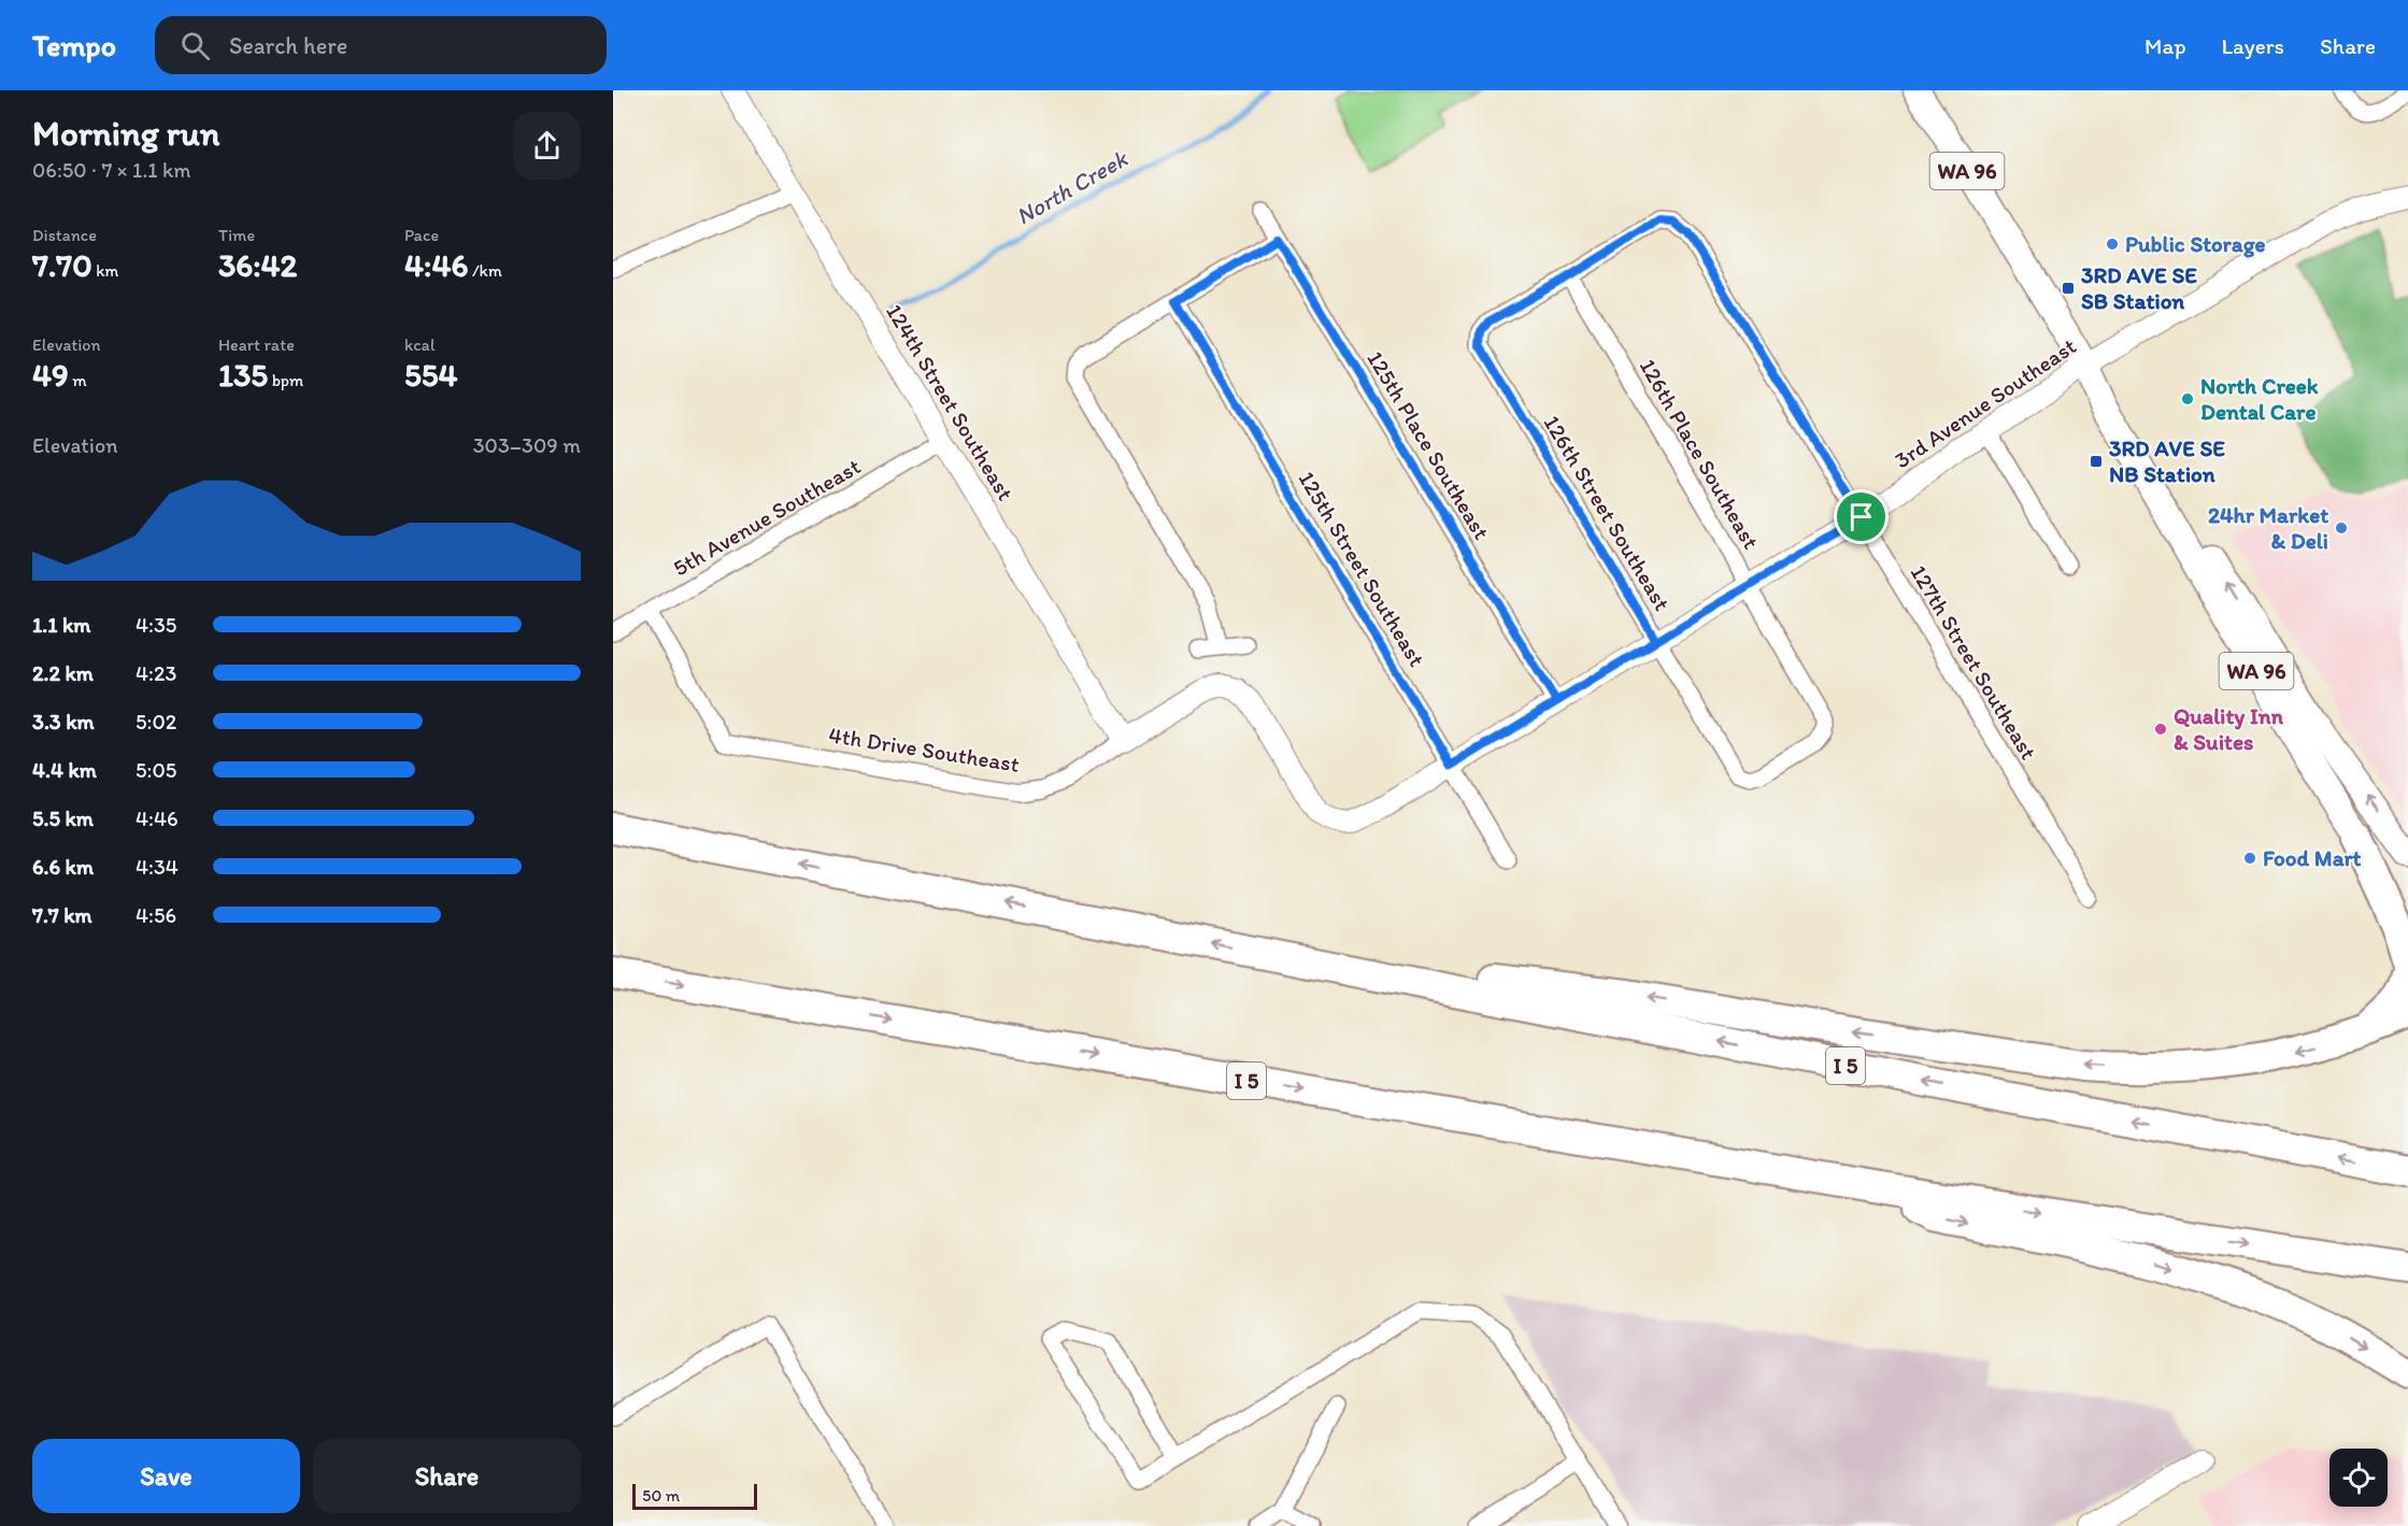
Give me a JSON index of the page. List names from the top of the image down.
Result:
{
  "streets": {
    "highway": ["I 5"],
    "main road": ["WA 96"],
    "street": [
      "124th Street Southeast",
      "3rd Avenue Southeast",
      "125th Place Southeast",
      "126th Place Southeast",
      "126th Street Southeast",
      "5th Avenue Southeast",
      "125th Street Southeast",
      "127th Street Southeast",
      "4th Drive Southeast"
    ]
  },
  "crossings": [
    ["WA 96", "3rd Avenue Southeast"],
    ["124th Street Southeast", "5th Avenue Southeast"],
    ["124th Street Southeast", "4th Drive Southeast"],
    ["3rd Avenue Southeast", "125th Place Southeast"],
    ["3rd Avenue Southeast", "126th Place Southeast"],
    ["3rd Avenue Southeast", "126th Street Southeast"],
    ["3rd Avenue Southeast", "125th Street Southeast"],
    ["3rd Avenue Southeast", "127th Street Southeast"],
    ["3rd Avenue Southeast", "4th Drive Southeast"],
    ["126th Place Southeast", "126th Street Southeast"],
    ["126th Place Southeast", "127th Street Southeast"],
    ["126th Street Southeast", "127th Street Southeast"],
    ["5th Avenue Southeast", "4th Drive Southeast"]
  ],
  "water": ["North Creek"],
  "places": {
    "other": [
      "Public Storage",
      "North Creek Dental Care",
      "24hr Market & Deli",
      "Quality Inn & Suites",
      "Food Mart"
    ],
    "transit": ["3RD AVE SE SB Station", "3RD AVE SE NB Station"]
  },
  "scale_bar": "50 m",
  "page": {
    "header": "Tempo",
    "search": "Search here",
    "nav": ["Map", "Layers", "Share"],
    "heading": ["Morning run", "06:50 · 7 × 1.1 km"],
    "stats": [
      ["Distance", "7.70 km"],
      ["Time", "36:42"],
      ["Pace", "4:46 /km"],
      ["Elevation", "49 m"],
      ["Heart rate", "135 bpm"],
      ["kcal", "554"]
    ],
    "chart": ["Elevation", "303–309 m"],
    "list": [
      {
        "name": "1.1 km",
        "note": "4:35"
      },
      {
        "name": "2.2 km",
        "note": "4:23"
      },
      {
        "name": "3.3 km",
        "note": "5:02"
      },
      {
        "name": "4.4 km",
        "note": "5:05"
      },
      {
        "name": "5.5 km",
        "note": "4:46"
      },
      {
        "name": "6.6 km",
        "note": "4:34"
      },
      {
        "name": "7.7 km",
        "note": "4:56"
      }
    ],
    "buttons": ["Save", "Share"],
    "scale": "50 m"
  }
}
